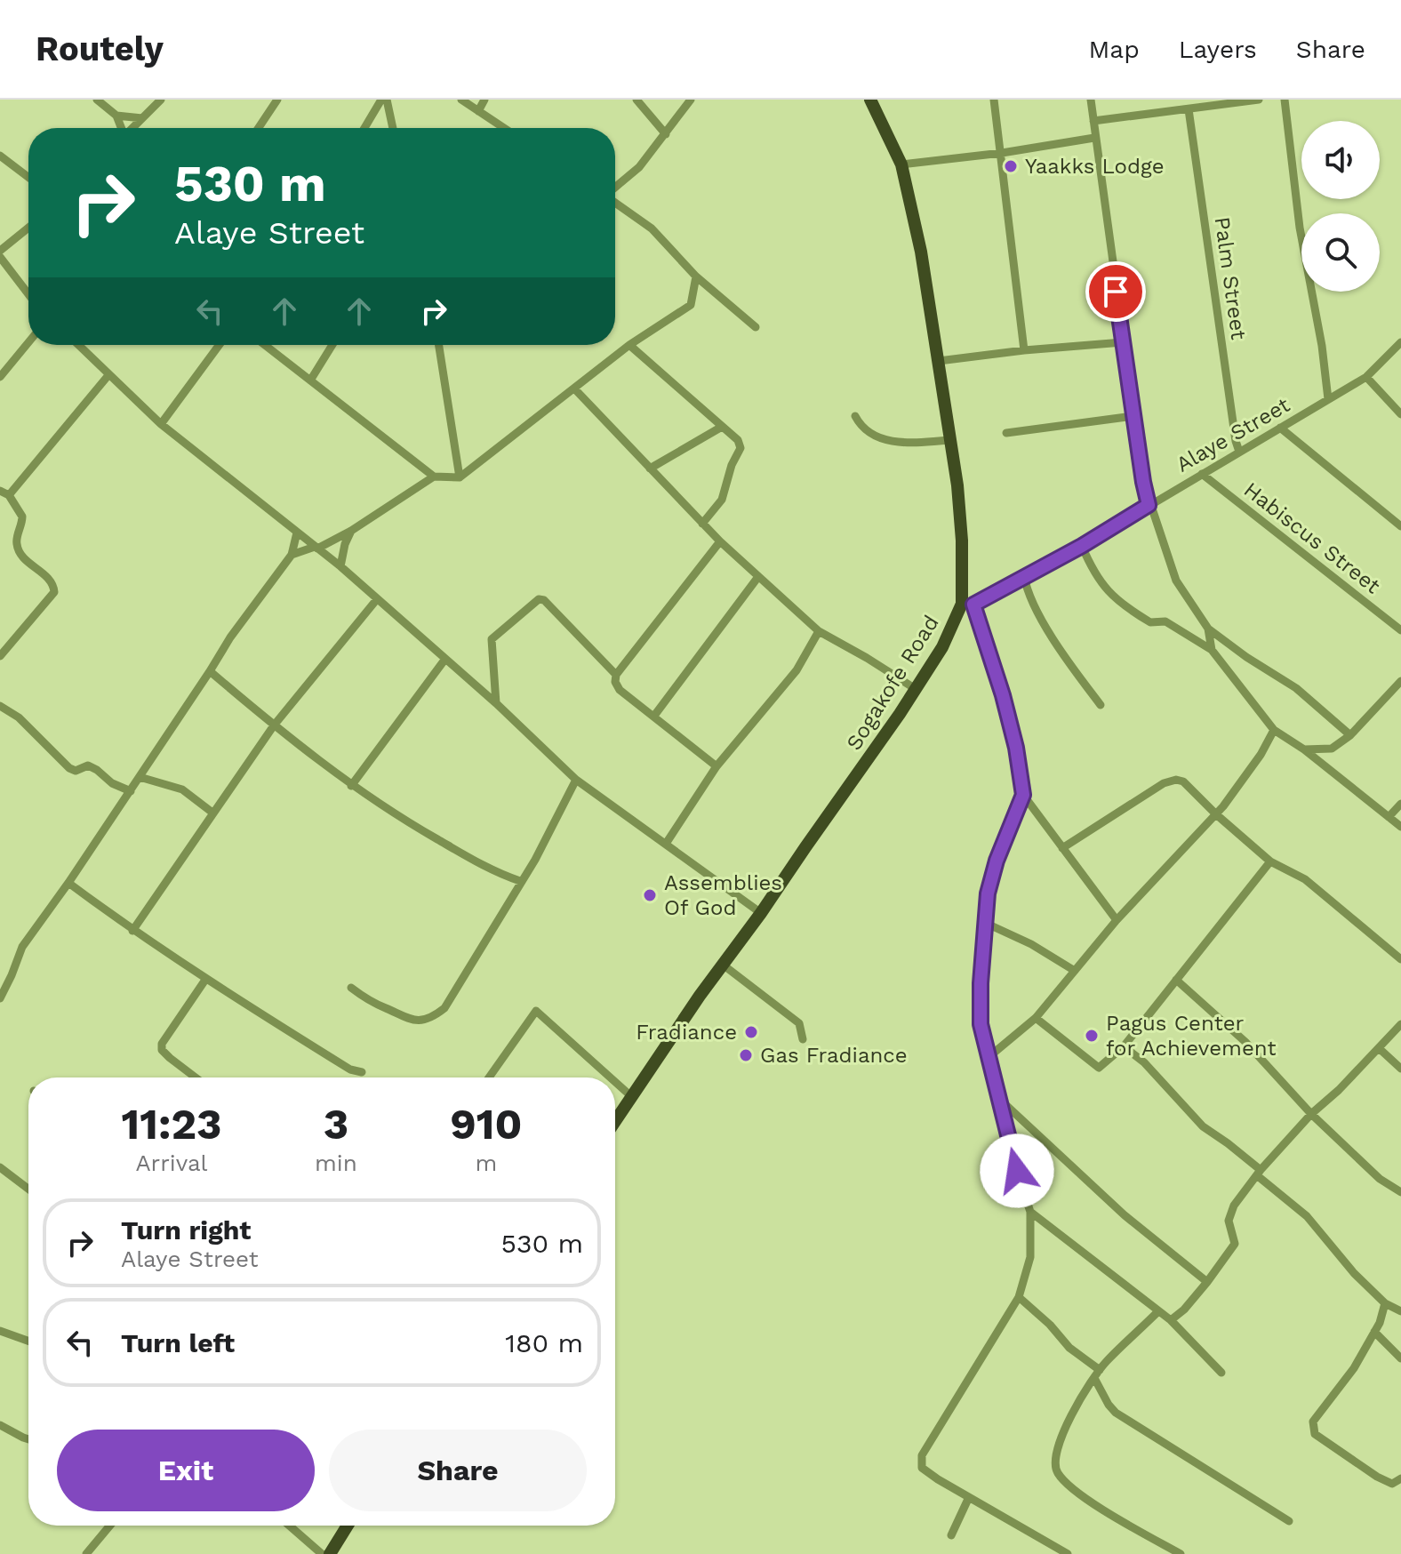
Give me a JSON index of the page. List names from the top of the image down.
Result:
{
  "streets": {
    "main road": ["Sogakofe Road"],
    "street": ["Palm Street", "Alaye Street", "Habiscus Street"]
  },
  "crossings": [
    ["Palm Street", "Alaye Street"],
    ["Alaye Street", "Habiscus Street"],
    ["Alaye Street", "Sogakofe Road"]
  ],
  "places": [
    "Yaakks Lodge",
    "Assemblies Of God",
    "Fradiance",
    "Pagus Center for Achievement",
    "Gas Fradiance"
  ],
  "page": {
    "header": "Routely",
    "nav": ["Map", "Layers", "Share"],
    "turn": ["530 m", "Alaye Street"],
    "eta": [
      "11:23",
      "Arrival",
      "3",
      "min",
      "910",
      "m"
    ],
    "list": [
      {
        "name": "Turn right",
        "note": "Alaye Street",
        "value": "530 m"
      },
      {
        "name": "Turn left",
        "value": "180 m"
      }
    ],
    "buttons": ["Exit", "Share"]
  }
}
